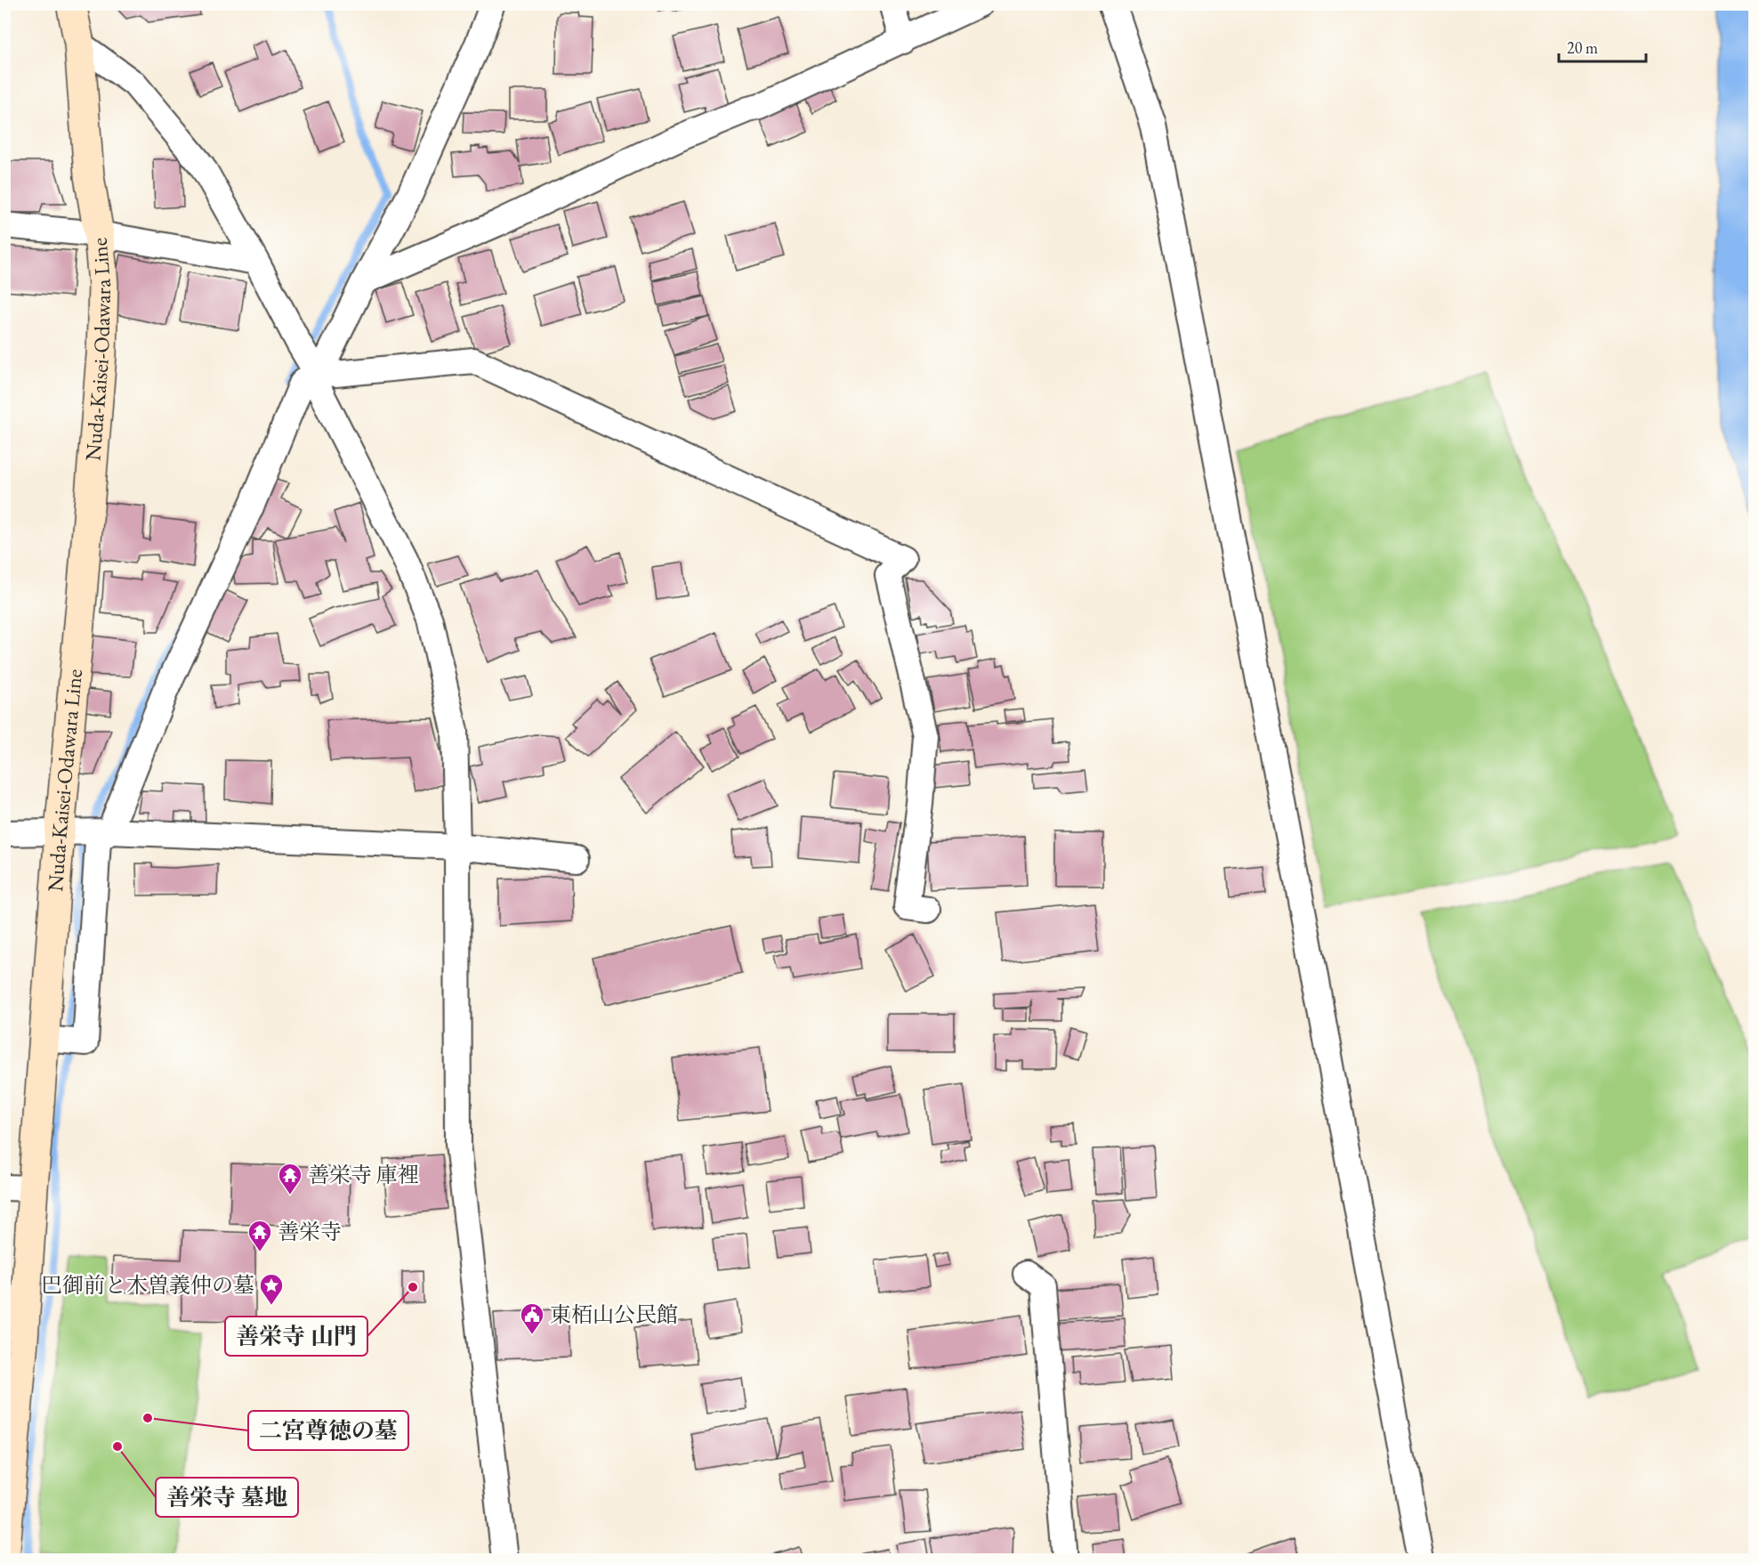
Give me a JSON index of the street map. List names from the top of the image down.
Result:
{
  "streets": {
    "main road": ["Nuda-Kaisei-Odawara Line"]
  },
  "places": {
    "temple": ["善栄寺 庫裡", "善栄寺"],
    "other": ["善栄寺 山門", "二宮尊徳の墓", "善栄寺 墓地"],
    "place": ["巴御前と木曽義仲の墓"],
    "public building": ["東栢山公民館"]
  },
  "scale_bar": "20 m"
}
